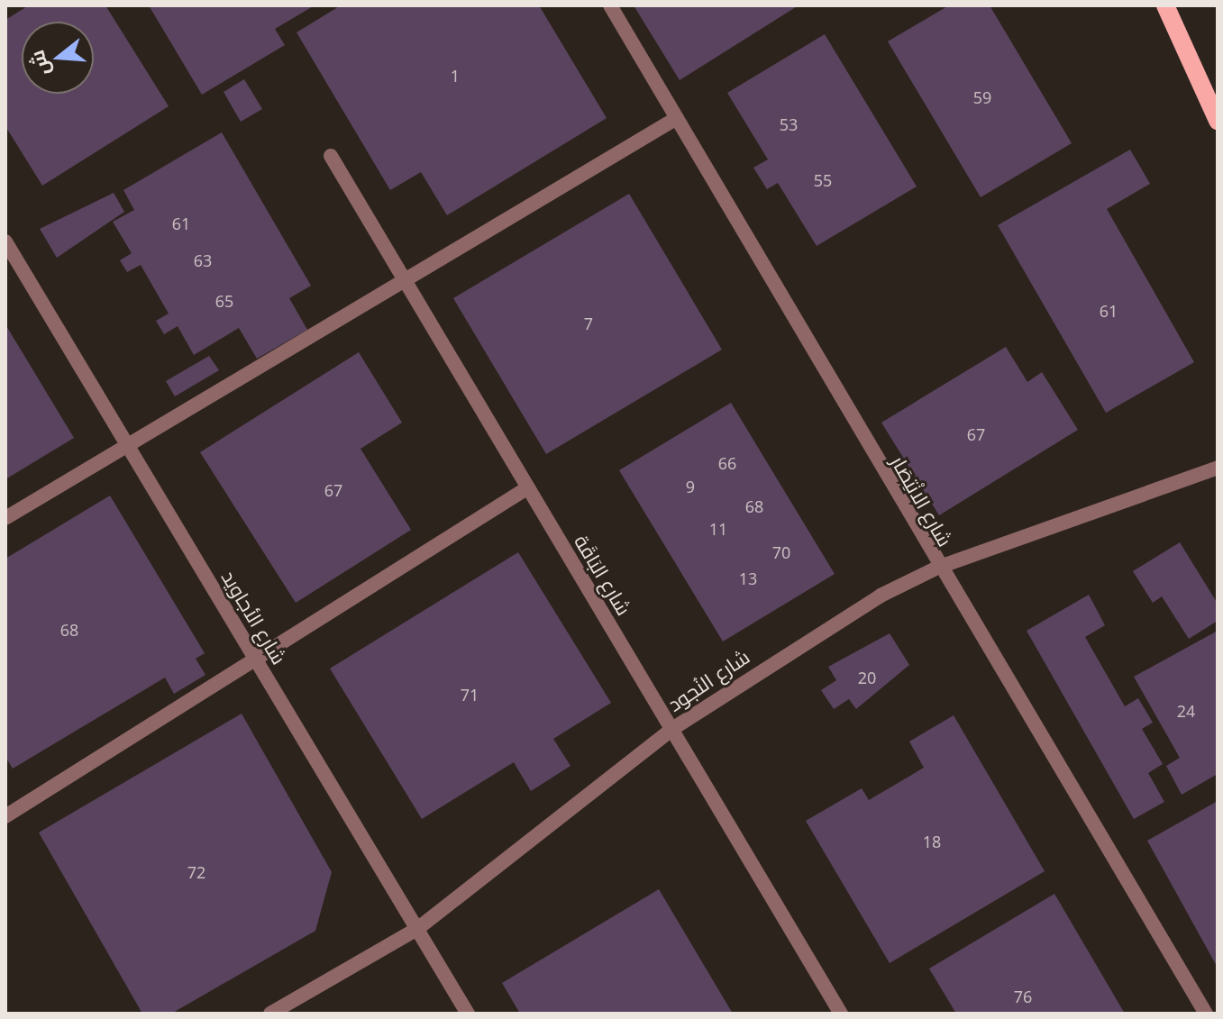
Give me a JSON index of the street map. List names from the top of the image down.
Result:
{
  "streets": {
    "street": [
      "شارع الانْتِصَار",
      "شارع البَاقَة",
      "شارع الأجاويد",
      "شارع النُجود"
    ]
  },
  "crossings": [
    ["شارع الانْتِصَار", "شارع النُجود"],
    ["شارع البَاقَة", "شارع النُجود"],
    ["شارع الأجاويد", "شارع النُجود"]
  ],
  "house_numbers": [
    "1",
    "59",
    "53",
    "55",
    "61",
    "63",
    "65",
    "61",
    "7",
    "67",
    "66",
    "9",
    "67",
    "68",
    "11",
    "70",
    "13",
    "68",
    "20",
    "71",
    "24",
    "18",
    "72",
    "76"
  ],
  "north": "left"
}
